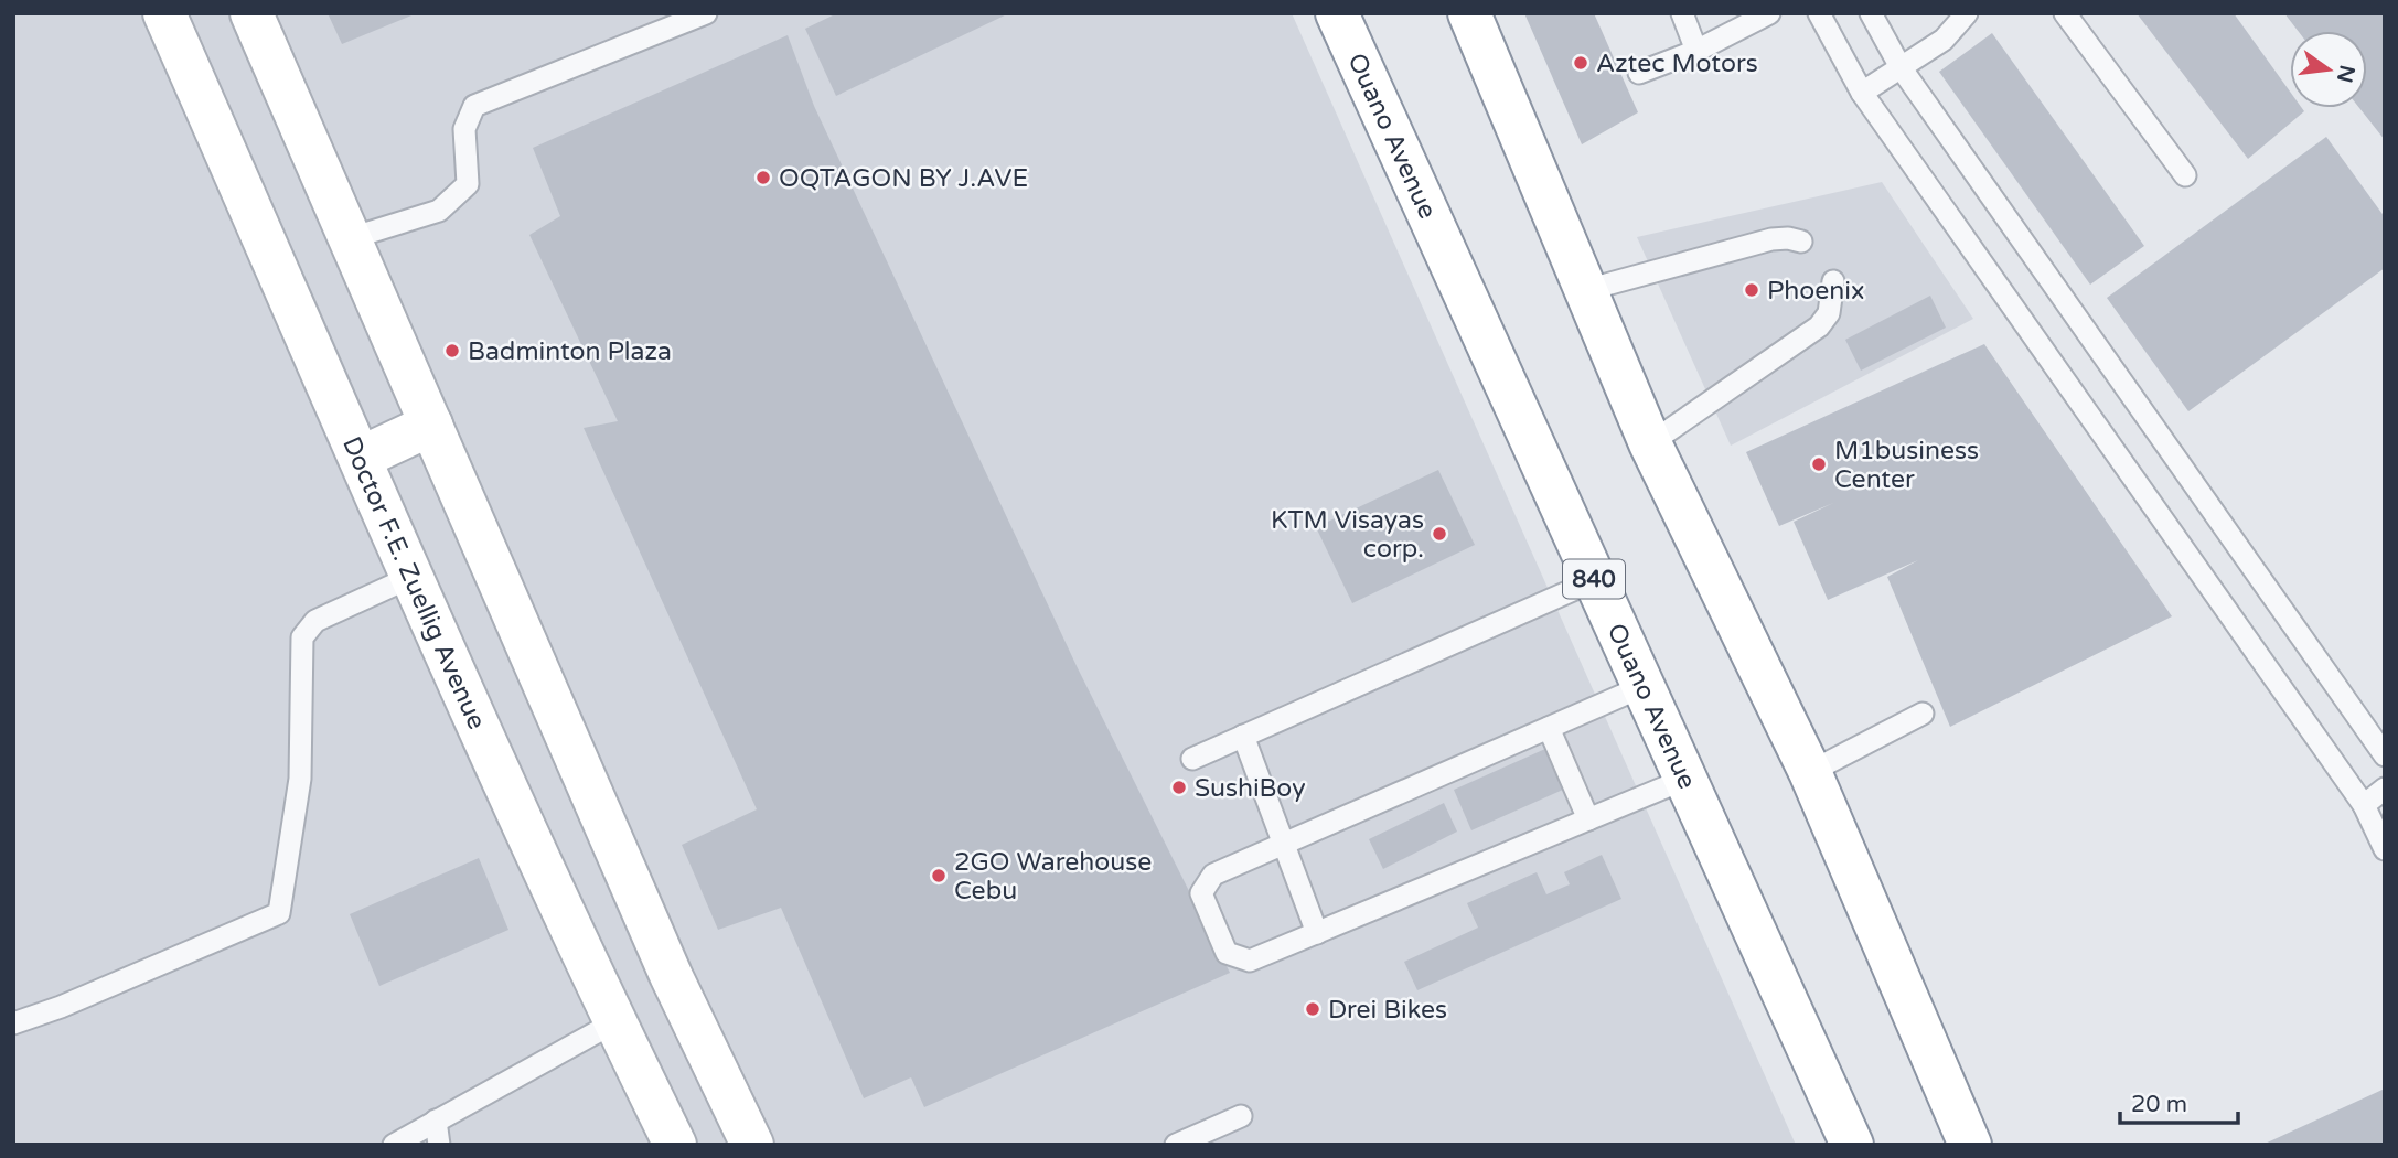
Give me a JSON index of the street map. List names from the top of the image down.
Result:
{
  "streets": {
    "main road": ["Ouano Avenue", "840", "Doctor F.E. Zuellig Avenue"]
  },
  "places": [
    "Aztec Motors",
    "OQTAGON BY J.AVE",
    "Phoenix",
    "Badminton Plaza",
    "M1business Center",
    "KTM Visayas corp.",
    "SushiBoy",
    "2GO Warehouse Cebu",
    "Drei Bikes"
  ],
  "scale_bar": "20 m",
  "north": "right"
}
